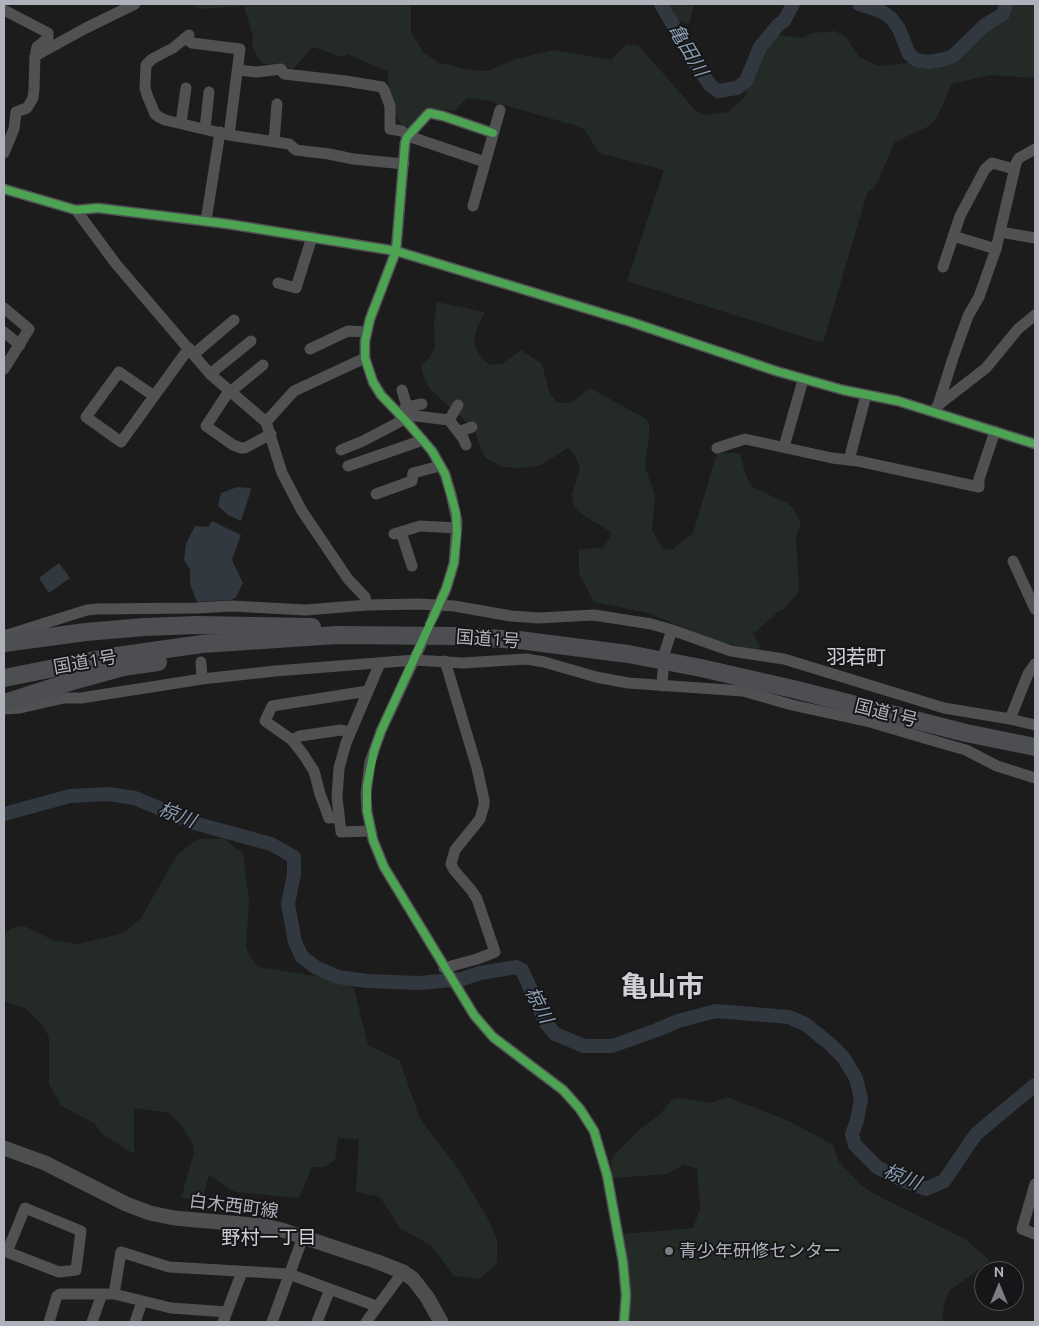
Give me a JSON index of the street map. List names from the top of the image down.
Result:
{
  "streets": {
    "highway": ["国道1号"],
    "main road": ["白木西町線"]
  },
  "districts": ["羽若町", "亀山市", "野村一丁目"],
  "water": ["亀田川", "椋川"],
  "places": ["青少年研修センター"],
  "north": "top"
}
